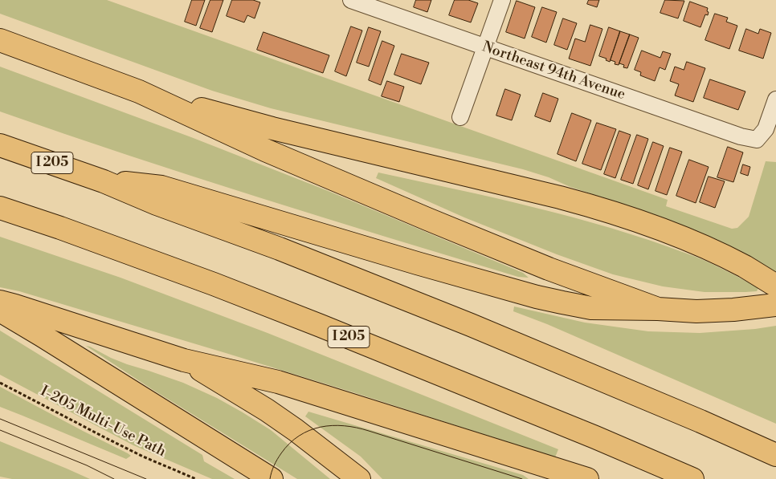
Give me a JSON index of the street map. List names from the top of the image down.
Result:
{
  "streets": {
    "highway": ["I 205"],
    "street": ["Northeast 94th Avenue"],
    "path": ["I-205 Multi-Use Path"]
  }
}
